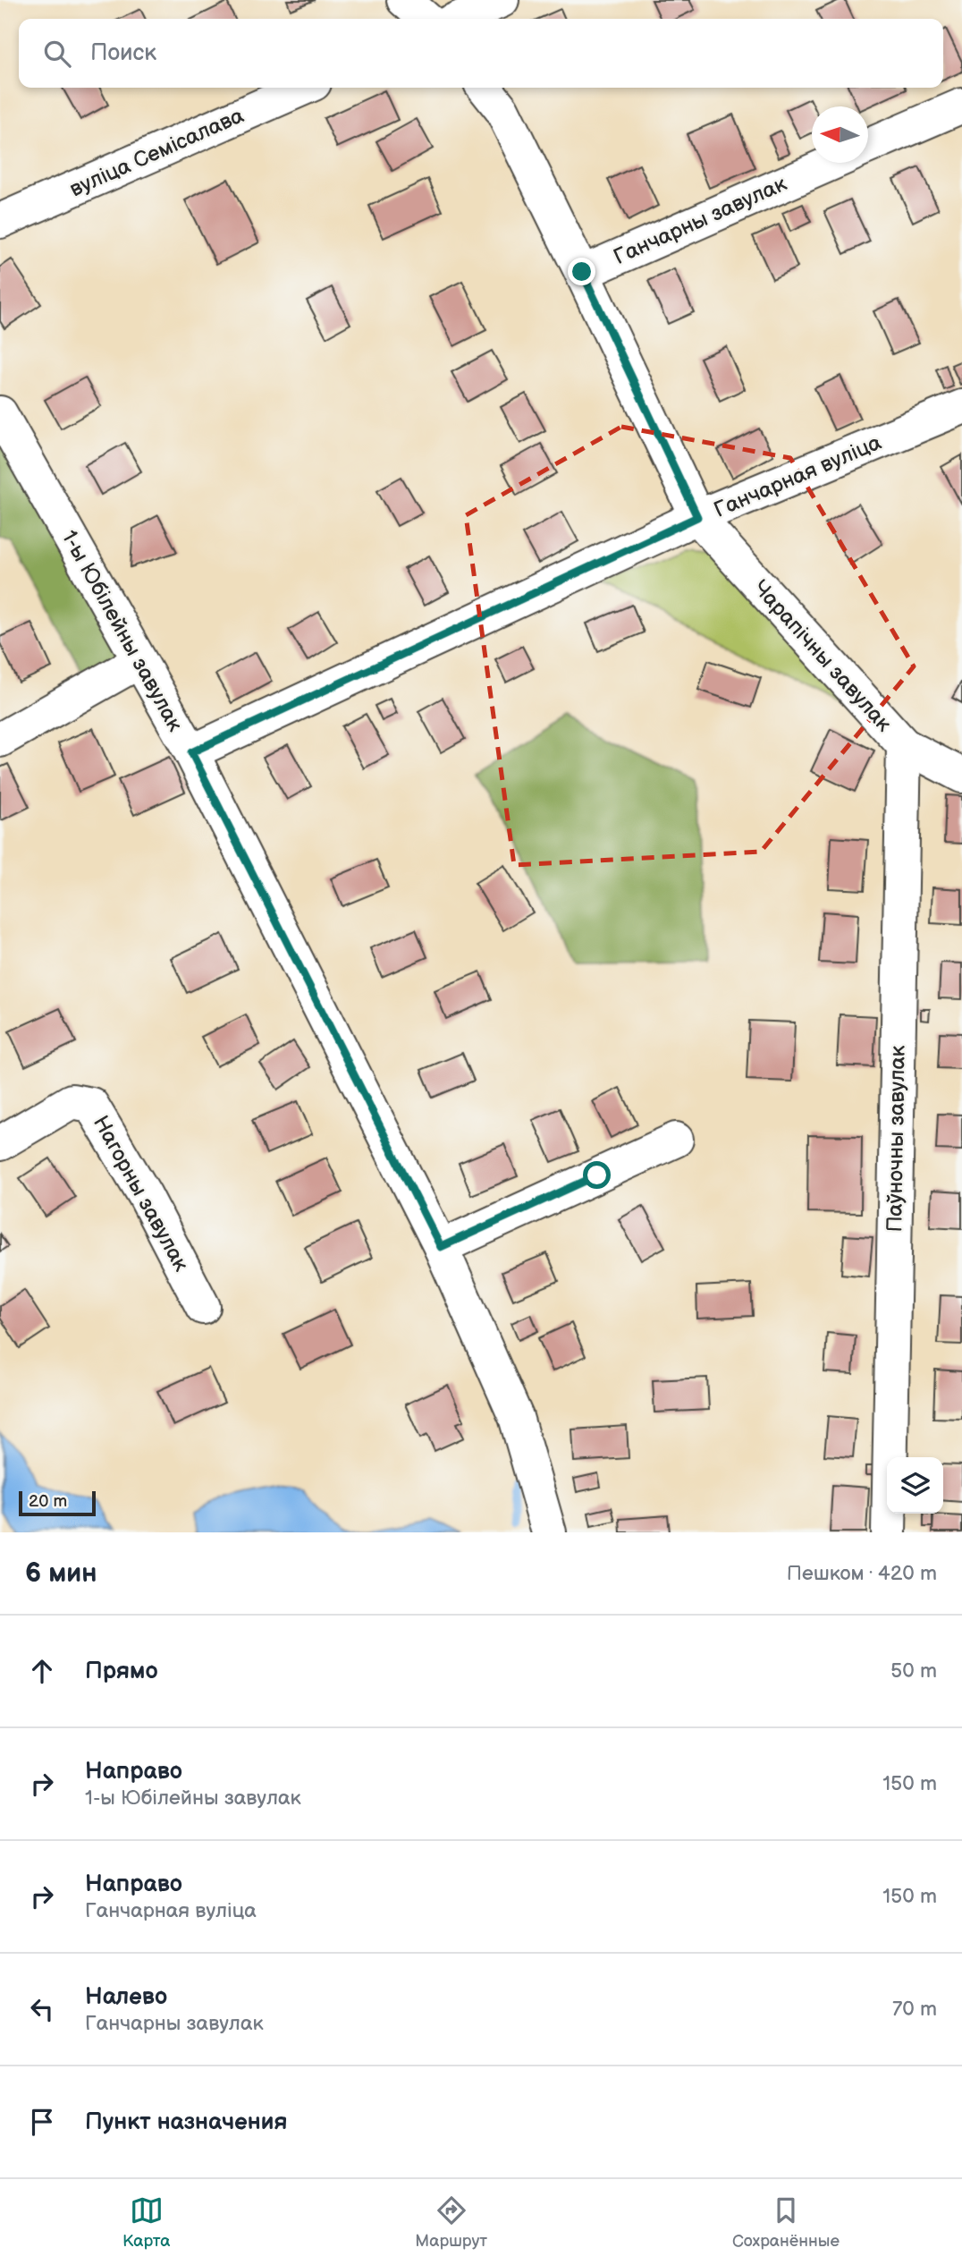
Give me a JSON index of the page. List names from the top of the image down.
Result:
{
  "streets": {
    "street": [
      "вуліца Семісалава",
      "Ганчарны завулак",
      "Ганчарная вуліца",
      "1-ы Юбілейны завулак",
      "Чарапічны завулак",
      "Паўночны завулак",
      "Нагорны завулак"
    ]
  },
  "crossings": [
    ["Ганчарная вуліца", "1-ы Юбілейны завулак"],
    ["Ганчарная вуліца", "Чарапічны завулак"],
    ["Чарапічны завулак", "Паўночны завулак"]
  ],
  "scale_bar": "20 m",
  "north": "left",
  "page": {
    "search": "Поиск",
    "scale": "20 m",
    "heading": ["6 мин", "Пешком · 420 m"],
    "list": [
      ["Прямо", "50 m"],
      ["Направо", "1-ы Юбілейны завулак", "150 m"],
      ["Направо", "Ганчарная вуліца", "150 m"],
      ["Налево", "Ганчарны завулак", "70 m"],
      "Пункт назначения"
    ],
    "nav": ["Карта", "Маршрут", "Сохранённые"]
  }
}
